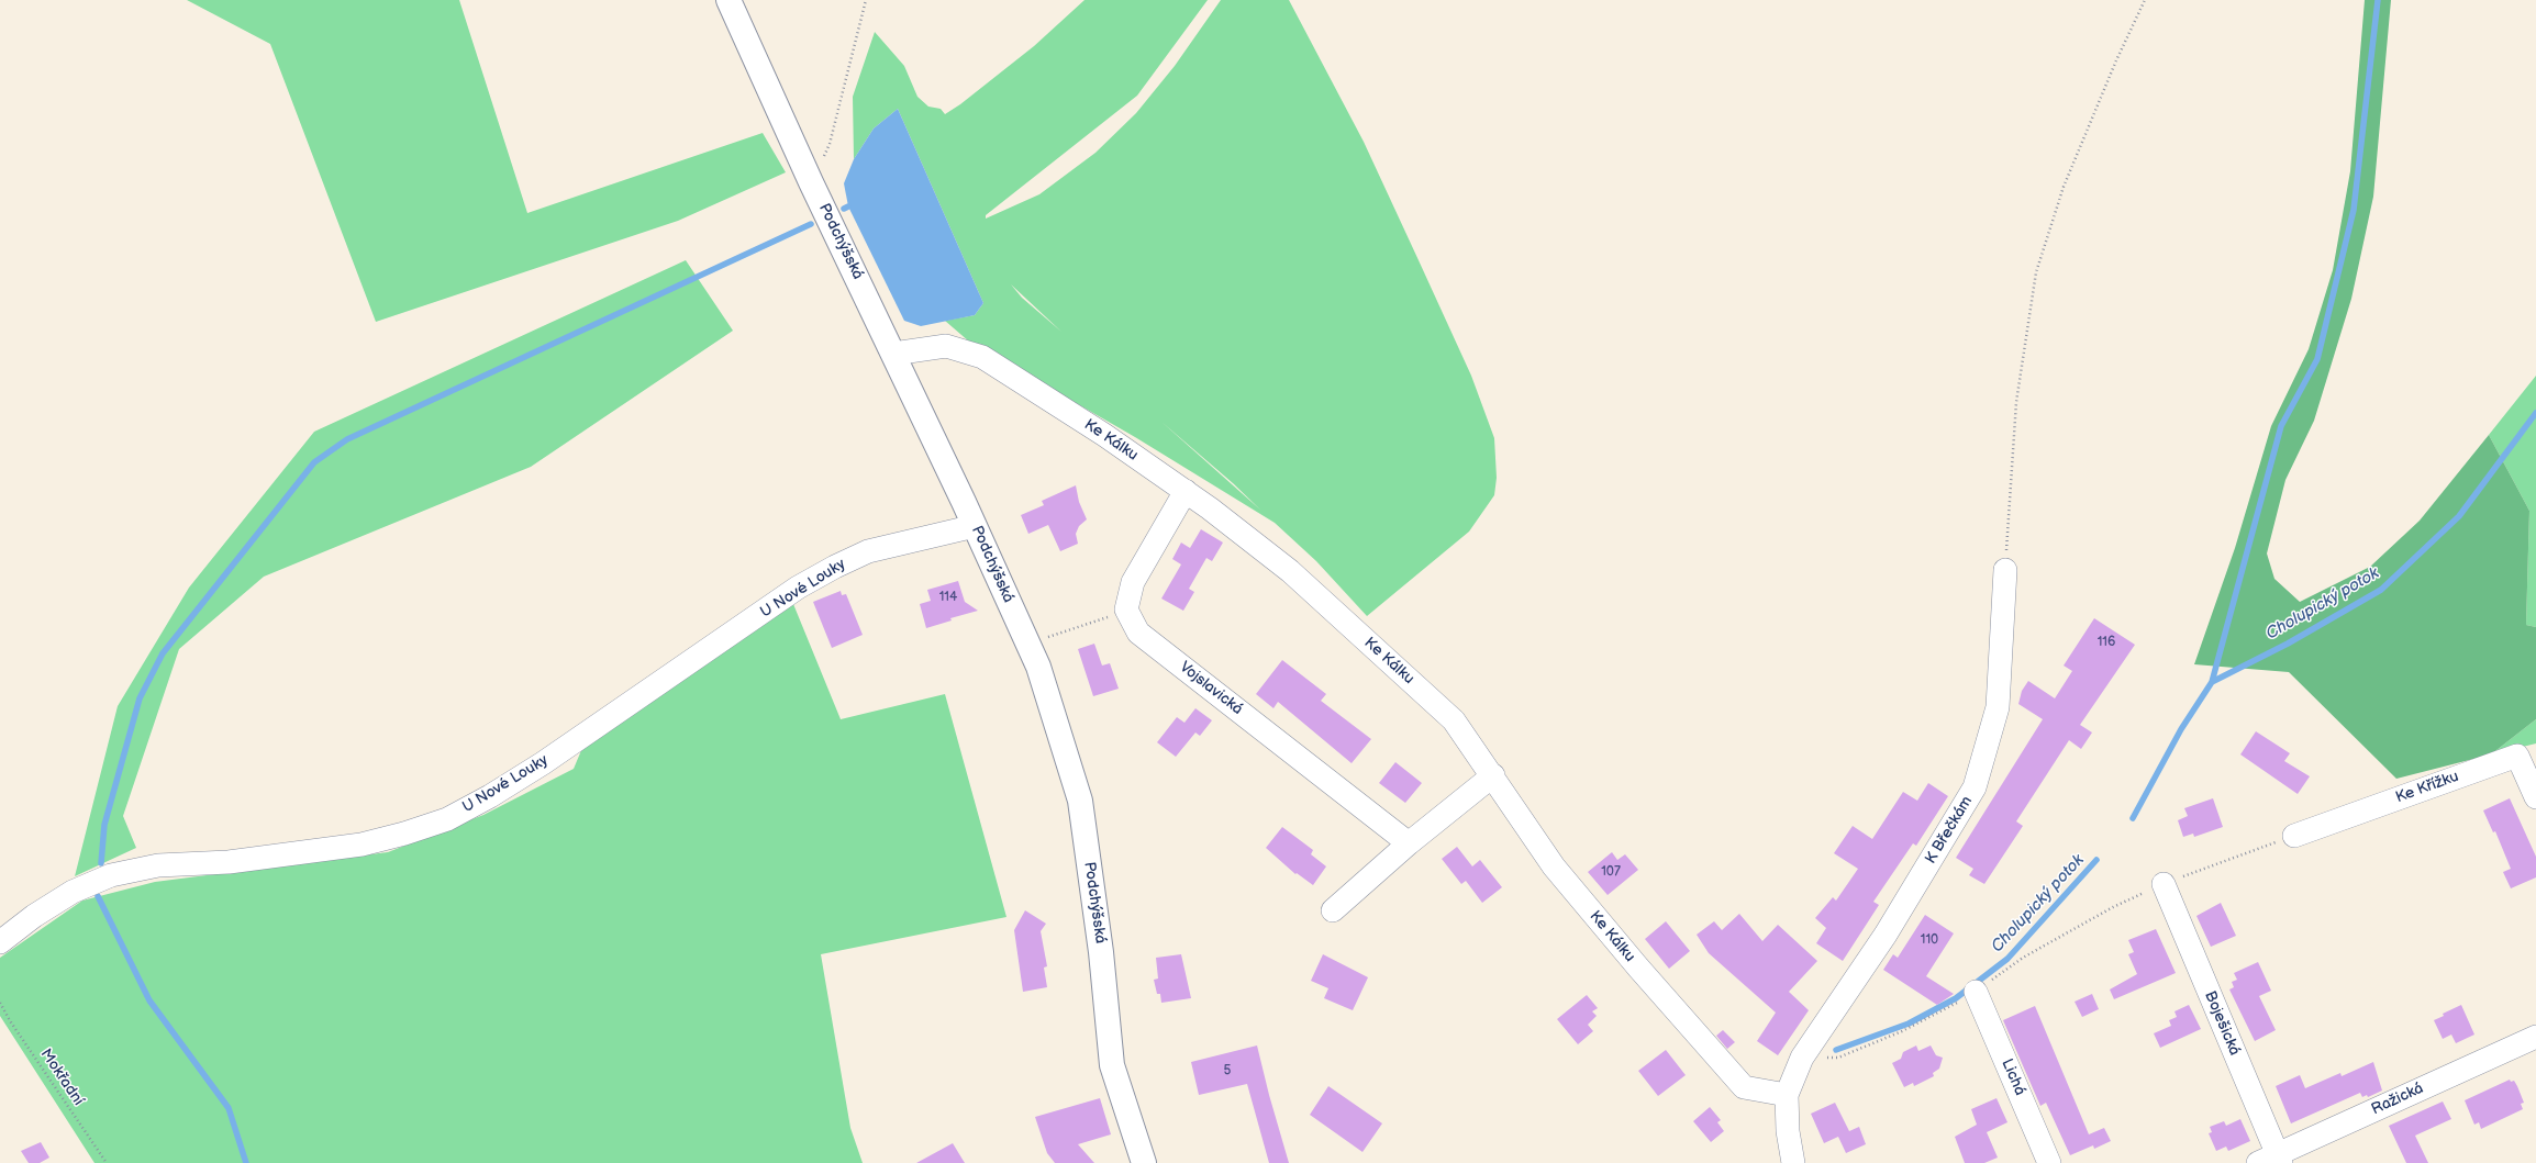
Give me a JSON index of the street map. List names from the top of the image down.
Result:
{
  "streets": {
    "street": [
      "Podchýšská",
      "Ke Kálku",
      "U Nové Louky",
      "Vojslavická",
      "Ke Křížku",
      "K Břečkám",
      "Boješická",
      "Lichá",
      "Ražická"
    ],
    "path": ["Mokřadní"]
  },
  "crossings": [
    ["Podchýšská", "Ke Kálku"],
    ["Podchýšská", "U Nové Louky"],
    ["Boješická", "Ražická"]
  ],
  "water": ["Cholupický potok"],
  "house_numbers": [
    "114",
    "116",
    "107",
    "110",
    "5"
  ]
}
